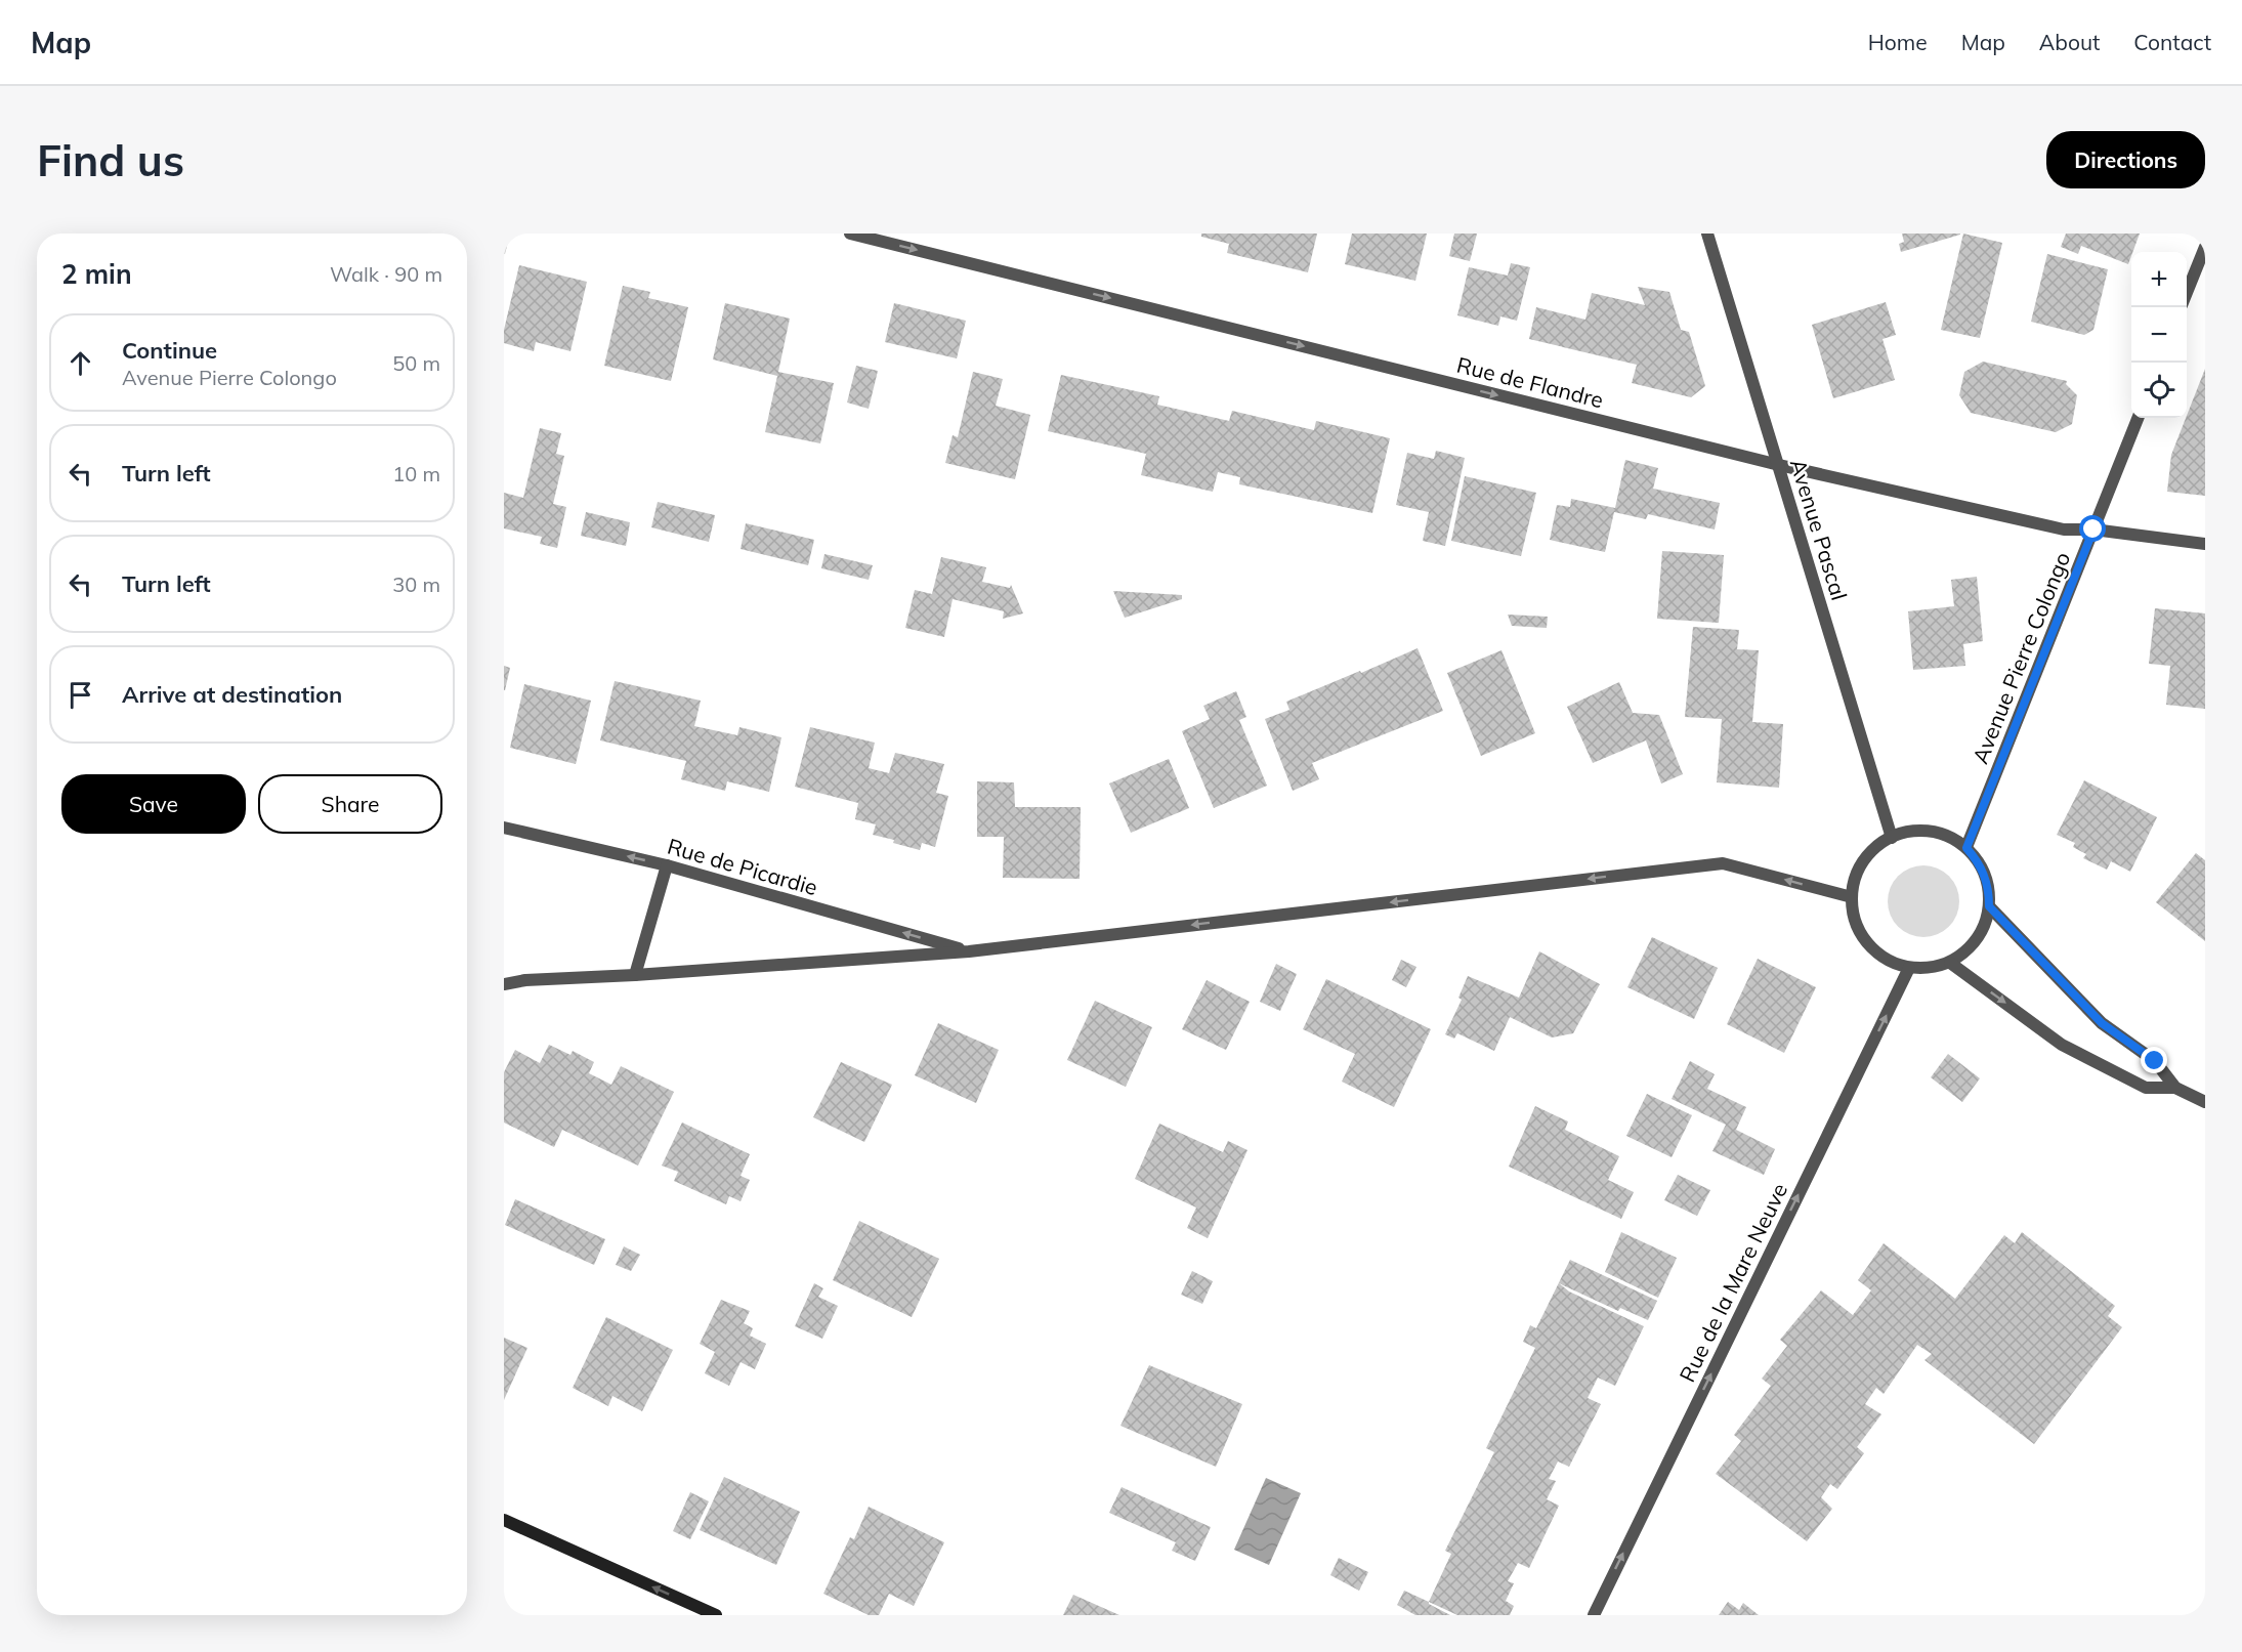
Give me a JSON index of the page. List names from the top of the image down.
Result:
{
  "streets": {
    "street": [
      "Rue de Flandre",
      "Avenue Pascal",
      "Avenue Pierre Colongo",
      "Rue de Picardie",
      "Rue de la Mare Neuve"
    ]
  },
  "crossings": [
    ["Rue de Flandre", "Avenue Pascal"],
    ["Rue de Flandre", "Avenue Pierre Colongo"],
    ["Avenue Pascal", "Avenue Pierre Colongo"],
    ["Avenue Pascal", "Rue de la Mare Neuve"],
    ["Avenue Pierre Colongo", "Rue de la Mare Neuve"]
  ],
  "one_way": ["Rue de Flandre", "Rue de la Mare Neuve"],
  "page": {
    "header": "Map",
    "nav": [
      "Home",
      "Map",
      "About",
      "Contact"
    ],
    "buttons": [
      "Directions",
      ["Save", "Share"]
    ],
    "title": "Find us",
    "heading": ["2 min", "Walk · 90 m"],
    "map_buttons": ["+", "−"],
    "list": [
      ["Continue", "Avenue Pierre Colongo", "50 m"],
      ["Turn left", "10 m"],
      ["Turn left", "30 m"],
      "Arrive at destination"
    ]
  }
}
